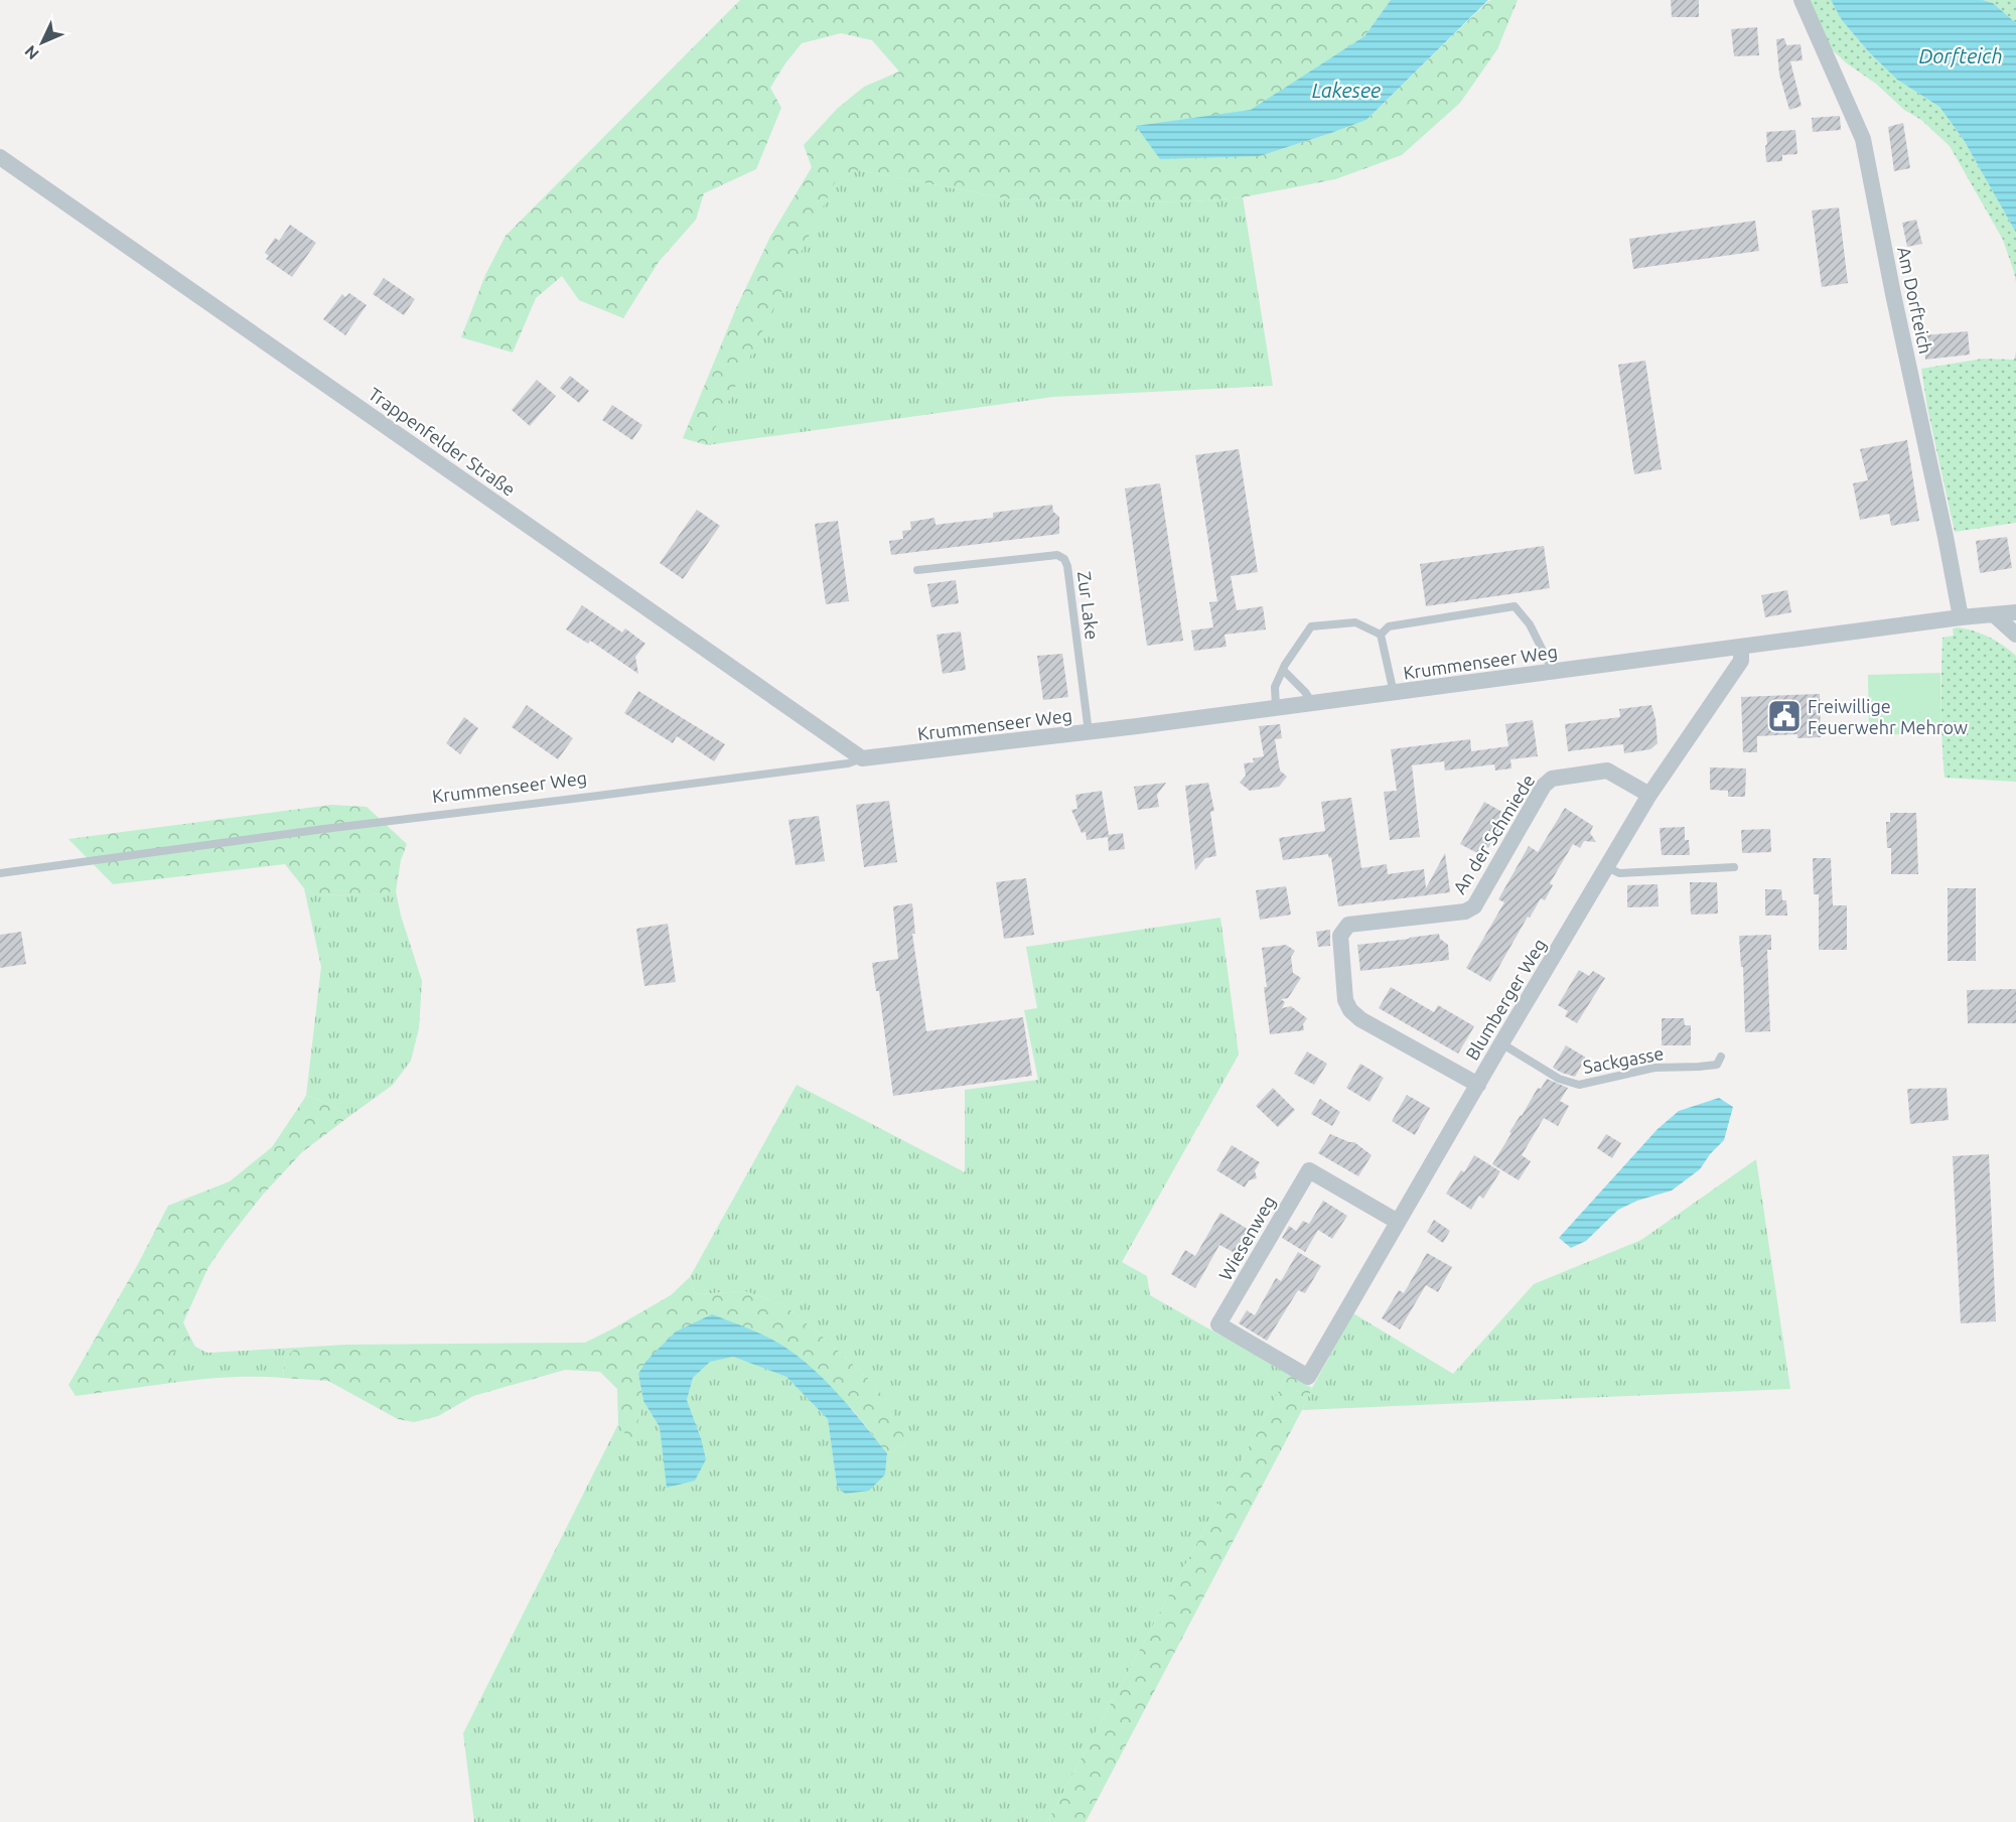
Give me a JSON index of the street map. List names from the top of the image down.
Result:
{
  "streets": {
    "street": [
      "Am Dorfteich",
      "Trappenfelder Straße",
      "Krummenseer Weg",
      "An der Schmiede",
      "Blumberger Weg",
      "Wiesenweg"
    ],
    "lane": ["Zur Lake", "Sackgasse"]
  },
  "crossings": [
    ["Am Dorfteich", "Krummenseer Weg"],
    ["Trappenfelder Straße", "Krummenseer Weg"],
    ["Zur Lake", "Krummenseer Weg"],
    ["Krummenseer Weg", "Blumberger Weg"],
    ["An der Schmiede", "Blumberger Weg"],
    ["Blumberger Weg", "Sackgasse"],
    ["Blumberger Weg", "Wiesenweg"]
  ],
  "water": ["Dorfteich", "Lakesee"],
  "places": {
    "public building": ["Freiwillige Feuerwehr Mehrow"]
  },
  "north": "bottom left"
}
